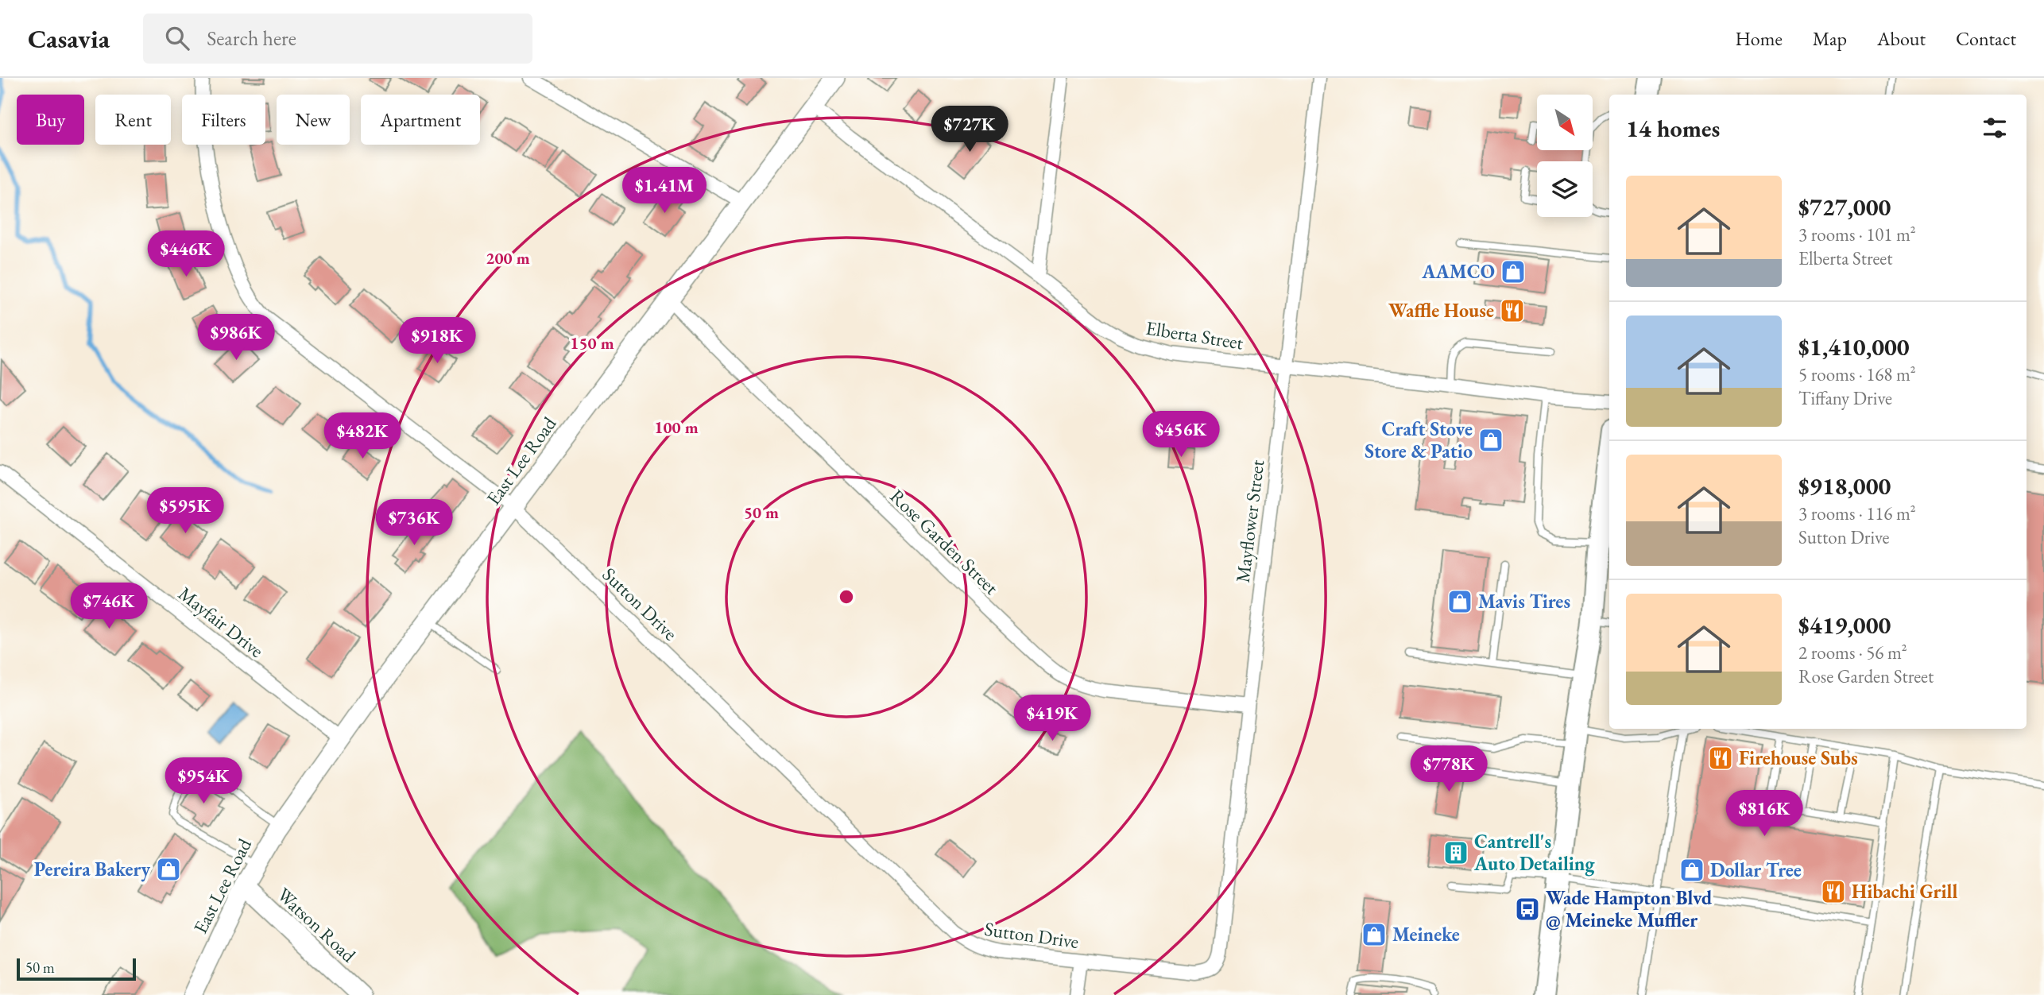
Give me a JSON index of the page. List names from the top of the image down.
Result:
{
  "streets": {
    "street": [
      "Elberta Street",
      "East Lee Road",
      "Mayflower Street",
      "Rose Garden Street",
      "Sutton Drive",
      "Mayfair Drive",
      "Watson Road"
    ]
  },
  "crossings": [
    ["Elberta Street", "East Lee Road"],
    ["Elberta Street", "Mayflower Street"],
    ["East Lee Road", "Rose Garden Street"],
    ["East Lee Road", "Sutton Drive"],
    ["East Lee Road", "Mayfair Drive"],
    ["East Lee Road", "Watson Road"],
    ["Mayflower Street", "Rose Garden Street"],
    ["Mayflower Street", "Sutton Drive"]
  ],
  "places": {
    "shop": [
      "AAMCO",
      "Craft Stove Store & Patio",
      "Mavis Tires",
      "Pereira Bakery",
      "Dollar Tree",
      "Meineke"
    ],
    "restaurant": ["Waffle House", "Firehouse Subs", "Hibachi Grill"],
    "building": ["Cantrell's Auto Detailing"],
    "bus stop": ["Wade Hampton Blvd @ Meineke Muffler"]
  },
  "scale_bar": "50 m",
  "north": "bottom right",
  "page": {
    "header": "Casavia",
    "search": "Search here",
    "nav": [
      "Home",
      "Map",
      "About",
      "Contact"
    ],
    "chip": [
      "Buy",
      "Rent",
      "Filters",
      "New",
      "Apartment"
    ],
    "heading": "14 homes",
    "price": [
      "$727K",
      "$1.41M",
      "$446K",
      "$986K",
      "$918K",
      "$456K",
      "$482K",
      "$595K",
      "$736K",
      "$746K",
      "$419K",
      "$778K",
      "$954K",
      "$816K"
    ],
    "list": [
      {
        "name": "$727,000",
        "note": "3 rooms · 101 m² · Elberta Street"
      },
      {
        "name": "$1,410,000",
        "note": "5 rooms · 168 m² · Tiffany Drive"
      },
      {
        "name": "$918,000",
        "note": "3 rooms · 116 m² · Sutton Drive"
      },
      {
        "name": "$419,000",
        "note": "2 rooms · 56 m² · Rose Garden Street"
      }
    ],
    "scale": "50 m"
  },
  "rings": [
    "200 m",
    "150 m",
    "100 m",
    "50 m"
  ]
}
